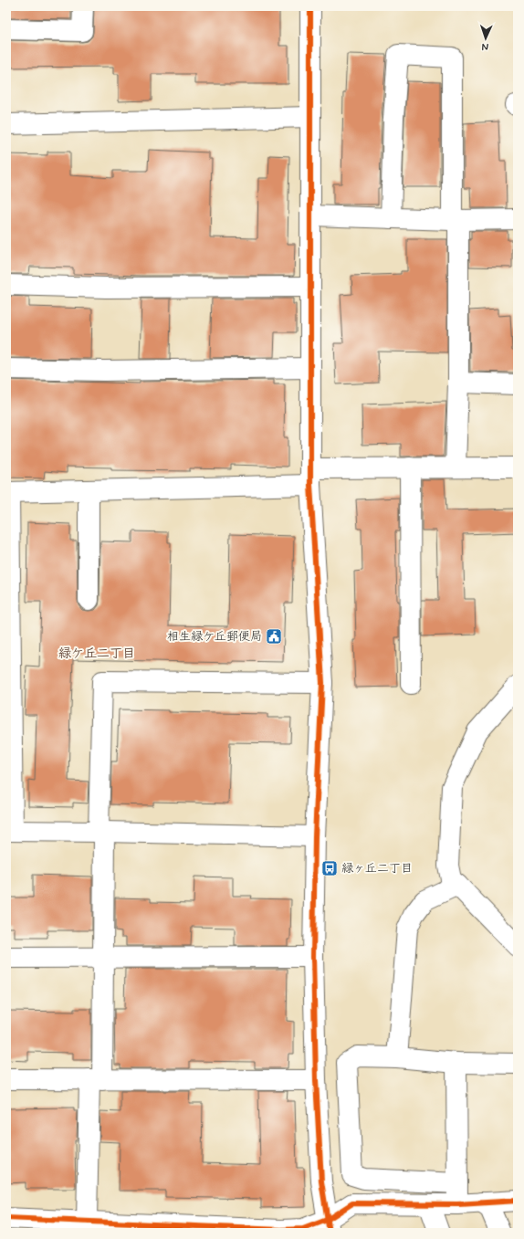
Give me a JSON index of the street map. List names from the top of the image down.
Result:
{
  "districts": ["緑ケ丘二丁目"],
  "places": {
    "public building": ["相生緑ケ丘郵便局"],
    "bus stop": ["緑ヶ丘二丁目"]
  },
  "north": "bottom"
}
